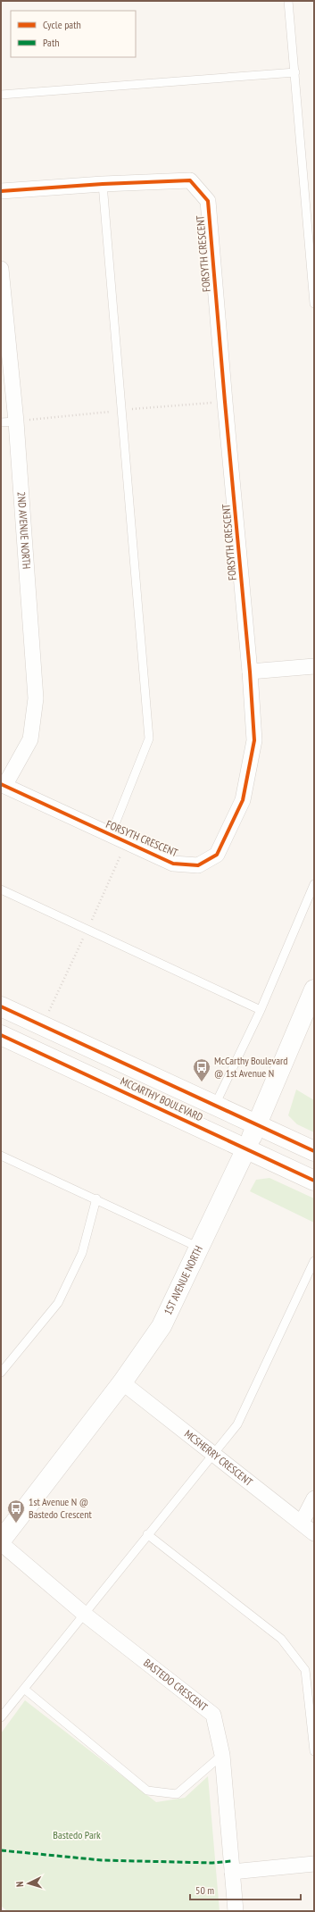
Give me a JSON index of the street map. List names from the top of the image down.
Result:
{
  "streets": {
    "main road": ["MCCARTHY BOULEVARD", "1ST AVENUE NORTH"],
    "street": [
      "FORSYTH CRESCENT",
      "2ND AVENUE NORTH",
      "MCSHERRY CRESCENT",
      "BASTEDO CRESCENT"
    ]
  },
  "crossings": [
    ["FORSYTH CRESCENT", "2ND AVENUE NORTH"],
    ["MCCARTHY BOULEVARD", "1ST AVENUE NORTH"],
    ["1ST AVENUE NORTH", "MCSHERRY CRESCENT"]
  ],
  "parks": ["Bastedo Park"],
  "places": {
    "bus stop": ["McCarthy Boulevard @ 1st Avenue N", "1st Avenue N @ Bastedo Crescent"]
  },
  "legend": ["Cycle path", "Path"],
  "scale_bar": "50 m",
  "north": "left"
}
